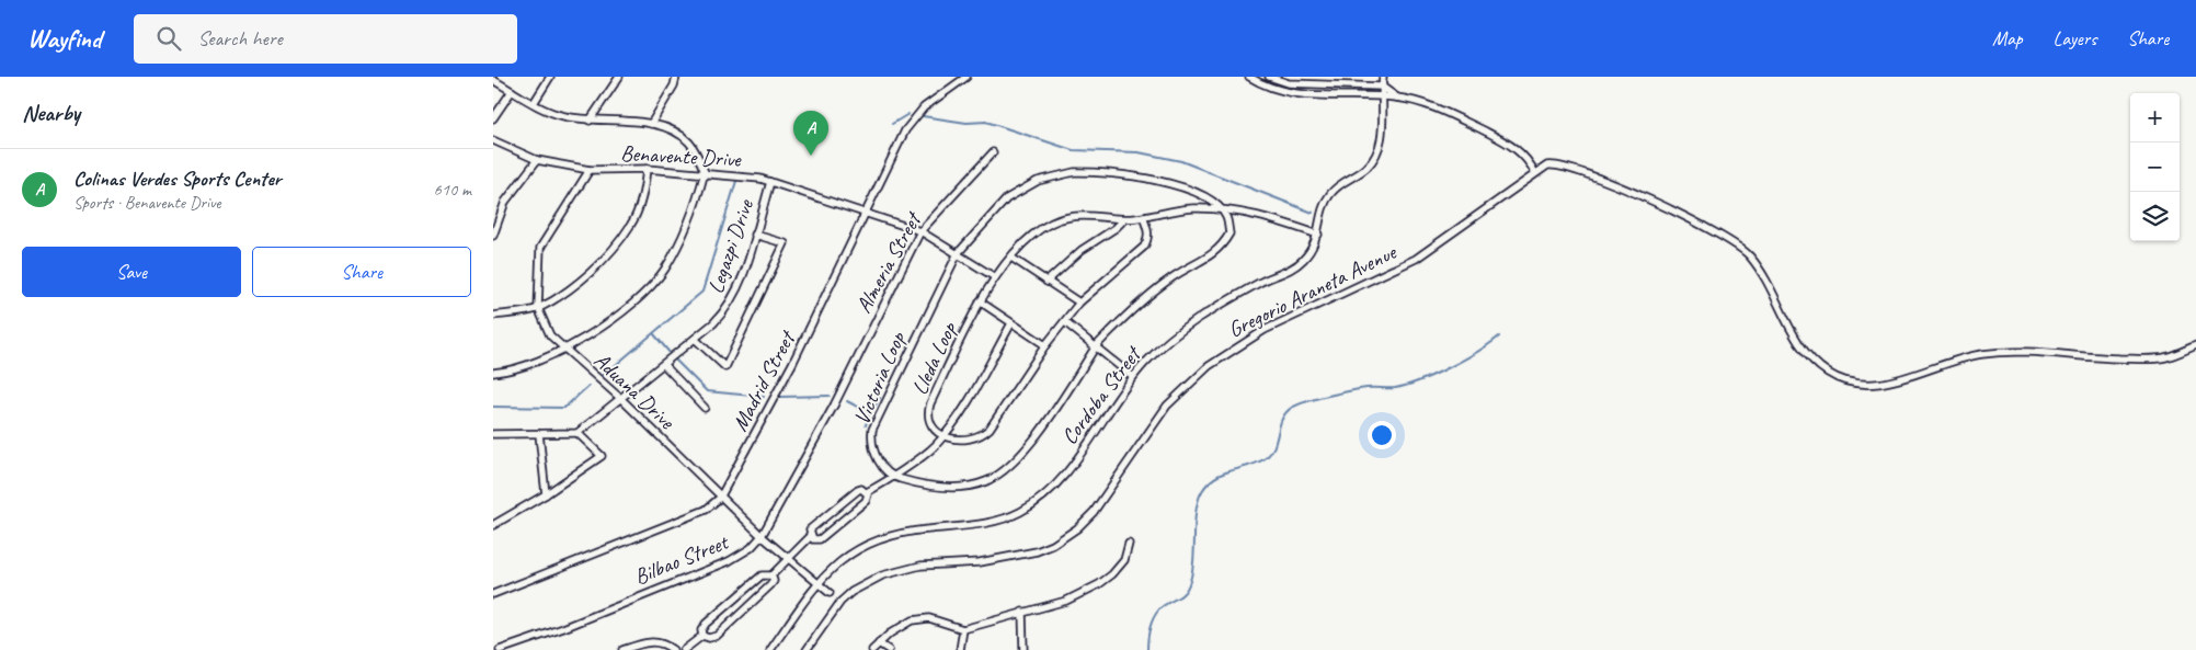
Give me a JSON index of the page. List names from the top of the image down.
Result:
{
  "streets": {
    "street": [
      "Benavente Drive",
      "Legazpi Drive",
      "Almeria Street",
      "Gregorio Araneta Avenue",
      "Lleda Loop",
      "Victoria Loop",
      "Madrid Street",
      "Aduana Drive",
      "Cordoba Street",
      "Bilbao Street"
    ]
  },
  "crossings": [
    ["Benavente Drive", "Legazpi Drive"],
    ["Benavente Drive", "Almeria Street"],
    ["Benavente Drive", "Lleda Loop"],
    ["Benavente Drive", "Victoria Loop"],
    ["Benavente Drive", "Madrid Street"],
    ["Benavente Drive", "Aduana Drive"],
    ["Legazpi Drive", "Aduana Drive"],
    ["Almeria Street", "Bilbao Street"],
    ["Lleda Loop", "Victoria Loop"],
    ["Madrid Street", "Aduana Drive"],
    ["Aduana Drive", "Cordoba Street"],
    ["Aduana Drive", "Bilbao Street"]
  ],
  "page": {
    "header": "Wayfind",
    "search": "Search here",
    "nav": ["Map", "Layers", "Share"],
    "heading": "Nearby",
    "map_buttons": ["+", "−"],
    "pins": "A",
    "list": [
      {
        "mark": "A",
        "name": "Colinas Verdes Sports Center",
        "note": "Sports · Benavente Drive",
        "value": "610 m"
      }
    ],
    "buttons": ["Save", "Share"]
  }
}
